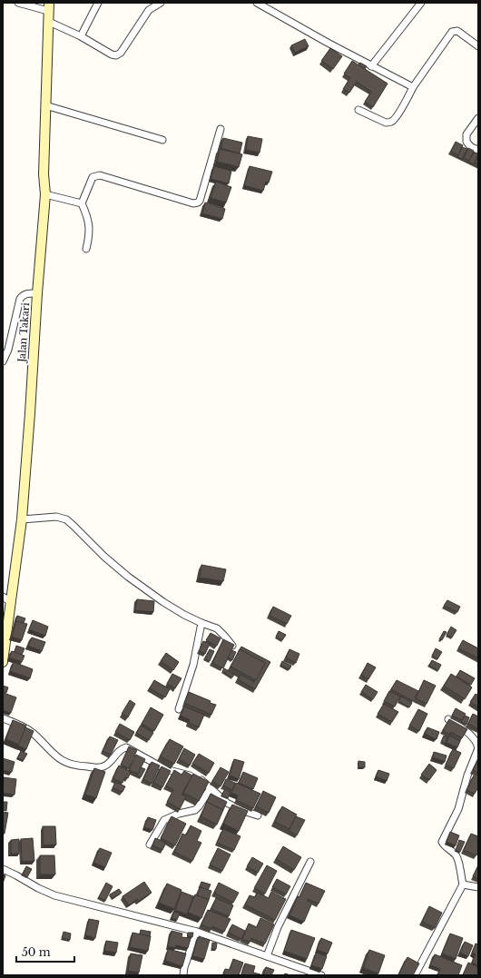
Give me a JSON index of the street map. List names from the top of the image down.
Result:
{
  "streets": {
    "street": ["Jalan Takari"]
  },
  "scale_bar": "50 m"
}
